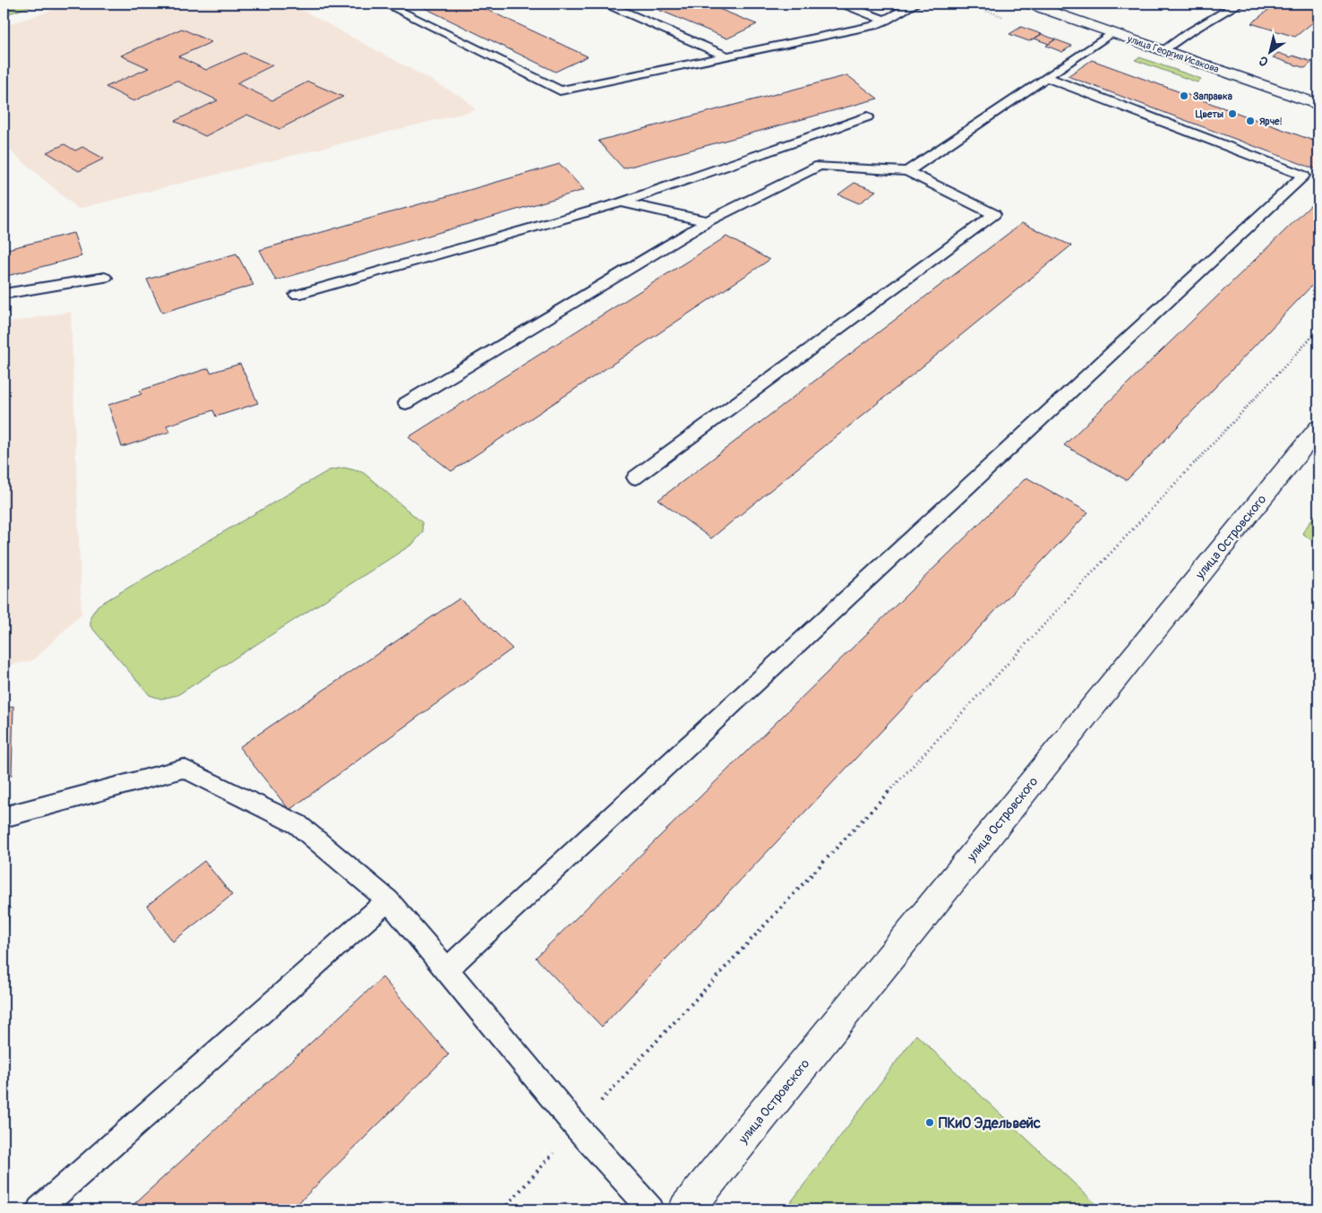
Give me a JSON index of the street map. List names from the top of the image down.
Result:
{
  "streets": {
    "street": ["улица Георгия Исакова", "улица Островского"]
  },
  "places": [
    "Заправка",
    "Цветы",
    "Ярче!",
    "ПКиО Эдельвейс"
  ],
  "north": "bottom left"
}
